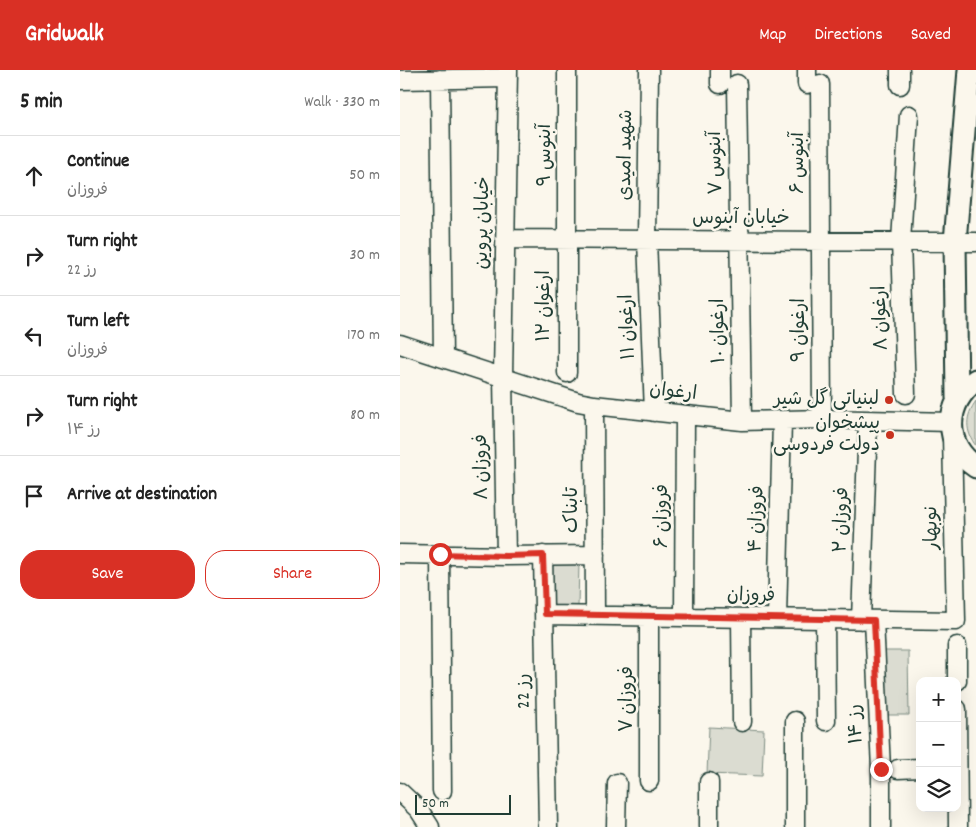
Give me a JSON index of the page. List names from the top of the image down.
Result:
{
  "streets": {
    "street": [
      "آبنوس ۹",
      "شهید امیدی",
      "آبنوس ۷",
      "آبنوس ۶",
      "خیابان آبنوس",
      "خیابان پروین",
      "ارغوان ۱۲",
      "ارغوان ۸",
      "ارغوان ۱۱",
      "ارغوان ۹",
      "ارغوان ۱۰",
      "ارغوان",
      "فروزان ۸",
      "تابناک",
      "فروزان ۶",
      "فروزان ۴",
      "فروزان ۲",
      "نوبهار",
      "فروزان",
      "رز 22",
      "فروزان ۷",
      "رز ۱۴"
    ]
  },
  "crossings": [
    ["آبنوس ۹", "خیابان آبنوس"],
    ["آبنوس ۹", "ارغوان ۱۲"],
    ["شهید امیدی", "خیابان آبنوس"],
    ["شهید امیدی", "ارغوان ۱۱"],
    ["آبنوس ۷", "خیابان آبنوس"],
    ["آبنوس ۷", "ارغوان ۱۰"],
    ["آبنوس ۶", "خیابان آبنوس"],
    ["آبنوس ۶", "ارغوان ۹"],
    ["خیابان آبنوس", "خیابان پروین"],
    ["خیابان آبنوس", "ارغوان ۱۲"],
    ["خیابان آبنوس", "ارغوان ۸"],
    ["خیابان آبنوس", "ارغوان ۱۱"],
    ["خیابان آبنوس", "ارغوان ۹"],
    ["خیابان آبنوس", "ارغوان ۱۰"],
    ["خیابان پروین", "ارغوان"],
    ["خیابان پروین", "فروزان ۸"],
    ["ارغوان ۱۱", "ارغوان"],
    ["ارغوان ۹", "ارغوان"],
    ["ارغوان ۱۰", "ارغوان"],
    ["ارغوان", "فروزان ۸"],
    ["ارغوان", "تابناک"],
    ["ارغوان", "فروزان ۶"],
    ["ارغوان", "فروزان ۴"],
    ["ارغوان", "فروزان ۲"],
    ["ارغوان", "نوبهار"],
    ["تابناک", "فروزان"],
    ["فروزان ۶", "فروزان"],
    ["فروزان ۴", "فروزان"],
    ["فروزان ۲", "فروزان"],
    ["فروزان ۲", "رز ۱۴"],
    ["نوبهار", "فروزان"],
    ["فروزان", "رز 22"],
    ["فروزان", "فروزان ۷"],
    ["فروزان", "رز ۱۴"]
  ],
  "places": ["لبنیاتی گل شیر", "پیشخوان دولت فردوسی"],
  "scale_bar": "50 m",
  "page": {
    "header": "Gridwalk",
    "nav": ["Map", "Directions", "Saved"],
    "heading": ["5 min", "Walk · 330 m"],
    "list": [
      ["Continue", "فروزان", "50 m"],
      ["Turn right", "رز 22", "30 m"],
      ["Turn left", "فروزان", "170 m"],
      ["Turn right", "رز ۱۴", "80 m"],
      "Arrive at destination"
    ],
    "buttons": ["Save", "Share"],
    "map_buttons": ["+", "−"],
    "scale": "50 m"
  }
}
